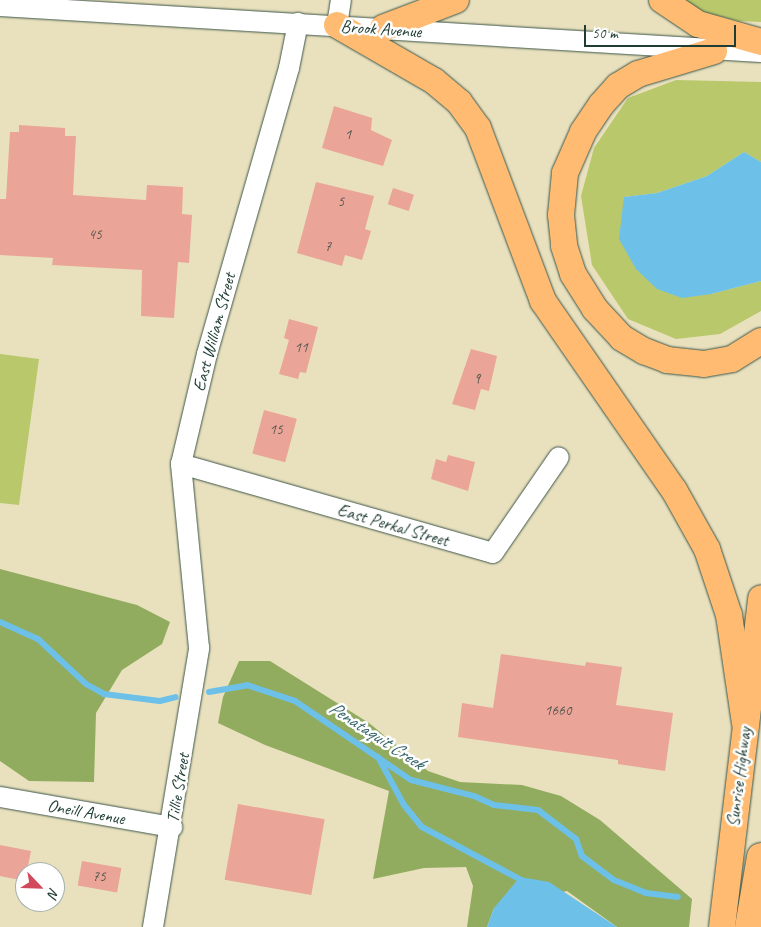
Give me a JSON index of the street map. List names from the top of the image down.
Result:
{
  "streets": {
    "main road": ["Sunrise Highway"],
    "street": [
      "Brook Avenue",
      "East William Street",
      "East Perkal Street",
      "Tillie Street",
      "Oneill Avenue"
    ]
  },
  "crossings": [
    ["Brook Avenue", "East William Street"],
    ["East William Street", "East Perkal Street"],
    ["East William Street", "Tillie Street"],
    ["Tillie Street", "Oneill Avenue"]
  ],
  "water": ["Penataquit Creek"],
  "house_numbers": [
    "1",
    "5",
    "45",
    "7",
    "11",
    "9",
    "15",
    "1660",
    "75"
  ],
  "scale_bar": "50 m",
  "north": "bottom right"
}
